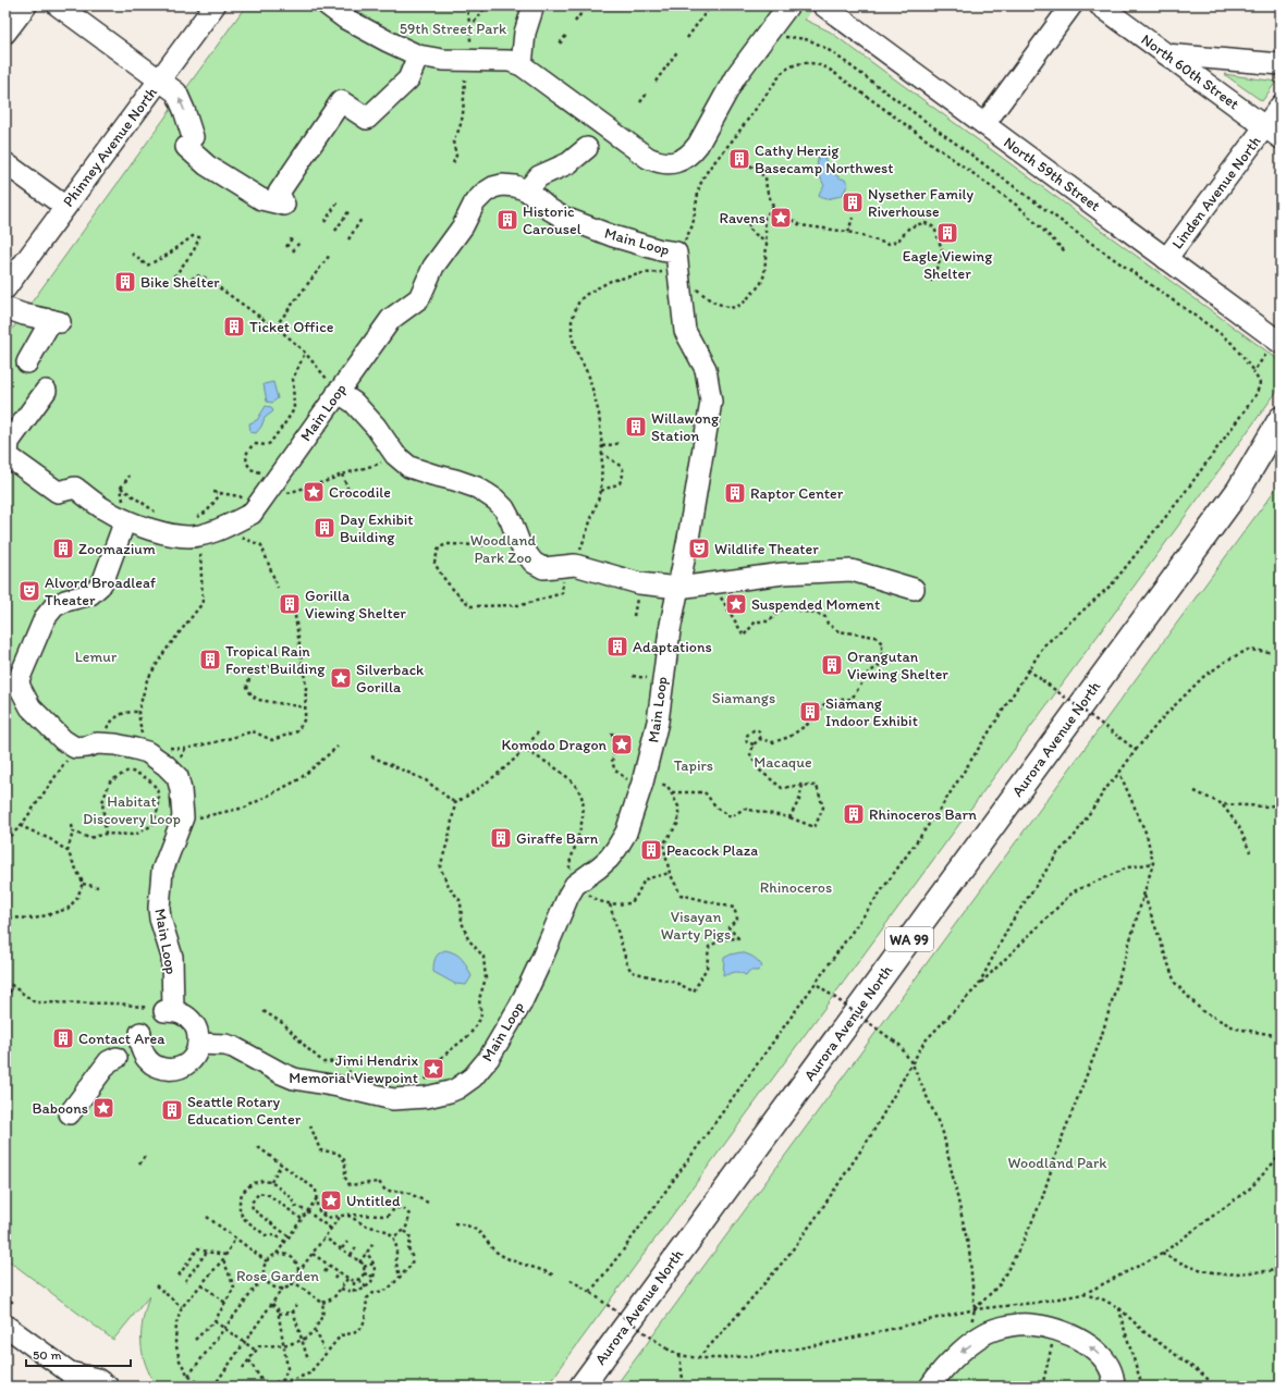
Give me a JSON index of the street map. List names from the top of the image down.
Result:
{
  "streets": {
    "highway": ["Aurora Avenue North", "WA 99"],
    "street": [
      "North 60th Street",
      "Phinney Avenue North",
      "North 59th Street",
      "Linden Avenue North",
      "Main Loop"
    ]
  },
  "crossings": [
    ["North 60th Street", "Linden Avenue North"],
    ["North 59th Street", "Linden Avenue North"]
  ],
  "parks": [
    "59th Street Park",
    "Woodland Park Zoo",
    "Lemur",
    "Siamangs",
    "Macaque",
    "Tapirs",
    "Habitat Discovery Loop",
    "Rhinoceros",
    "Visayan Warty Pigs",
    "Woodland Park",
    "Rose Garden"
  ],
  "places": {
    "building": [
      "Cathy Herzig Basecamp Northwest",
      "Nysether Family Riverhouse",
      "Historic Carousel",
      "Eagle Viewing Shelter",
      "Bike Shelter",
      "Ticket Office",
      "Willawong Station",
      "Raptor Center",
      "Day Exhibit Building",
      "Zoomazium",
      "Gorilla Viewing Shelter",
      "Adaptations",
      "Tropical Rain Forest Building",
      "Orangutan Viewing Shelter",
      "Siamang Indoor Exhibit",
      "Rhinoceros Barn",
      "Giraffe Barn",
      "Peacock Plaza",
      "Contact Area",
      "Seattle Rotary Education Center"
    ],
    "place": [
      "Ravens",
      "Crocodile",
      "Suspended Moment",
      "Silverback Gorilla",
      "Komodo Dragon",
      "Jimi Hendrix Memorial Viewpoint",
      "Baboons",
      "Untitled"
    ],
    "theatre": ["Wildlife Theater", "Alvord Broadleaf Theater"]
  },
  "scale_bar": "50 m"
}
